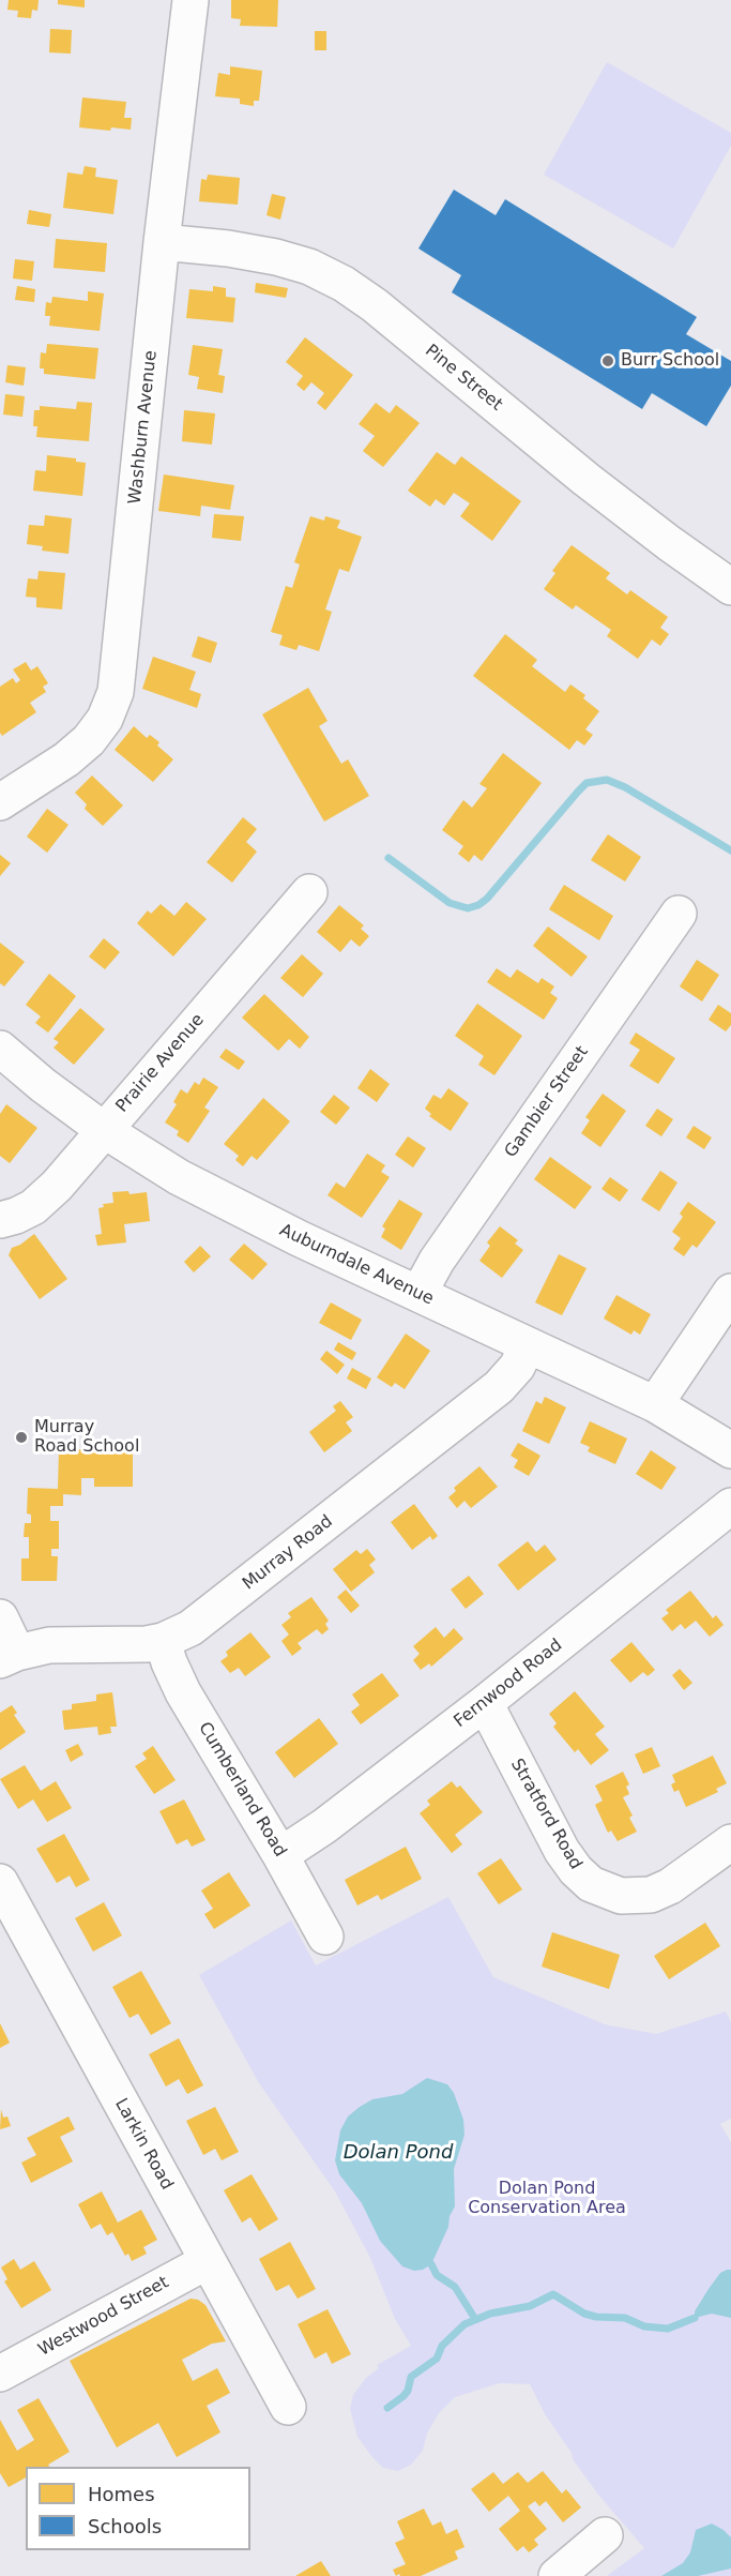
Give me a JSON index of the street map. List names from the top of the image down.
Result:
{
  "streets": {
    "street": [
      "Pine Street",
      "Washburn Avenue",
      "Prairie Avenue",
      "Gambier Street",
      "Auburndale Avenue",
      "Murray Road",
      "Fernwood Road",
      "Cumberland Road",
      "Stratford Road",
      "Larkin Road",
      "Westwood Street"
    ]
  },
  "crossings": [
    ["Pine Street", "Washburn Avenue"],
    ["Prairie Avenue", "Auburndale Avenue"],
    ["Gambier Street", "Auburndale Avenue"],
    ["Auburndale Avenue", "Murray Road"],
    ["Murray Road", "Cumberland Road"],
    ["Fernwood Road", "Cumberland Road"],
    ["Fernwood Road", "Stratford Road"],
    ["Larkin Road", "Westwood Street"]
  ],
  "water": ["Dolan Pond"],
  "parks": ["Dolan Pond Conservation Area"],
  "places": ["Burr School", "Murray Road School"],
  "legend": ["Homes", "Schools"]
}
